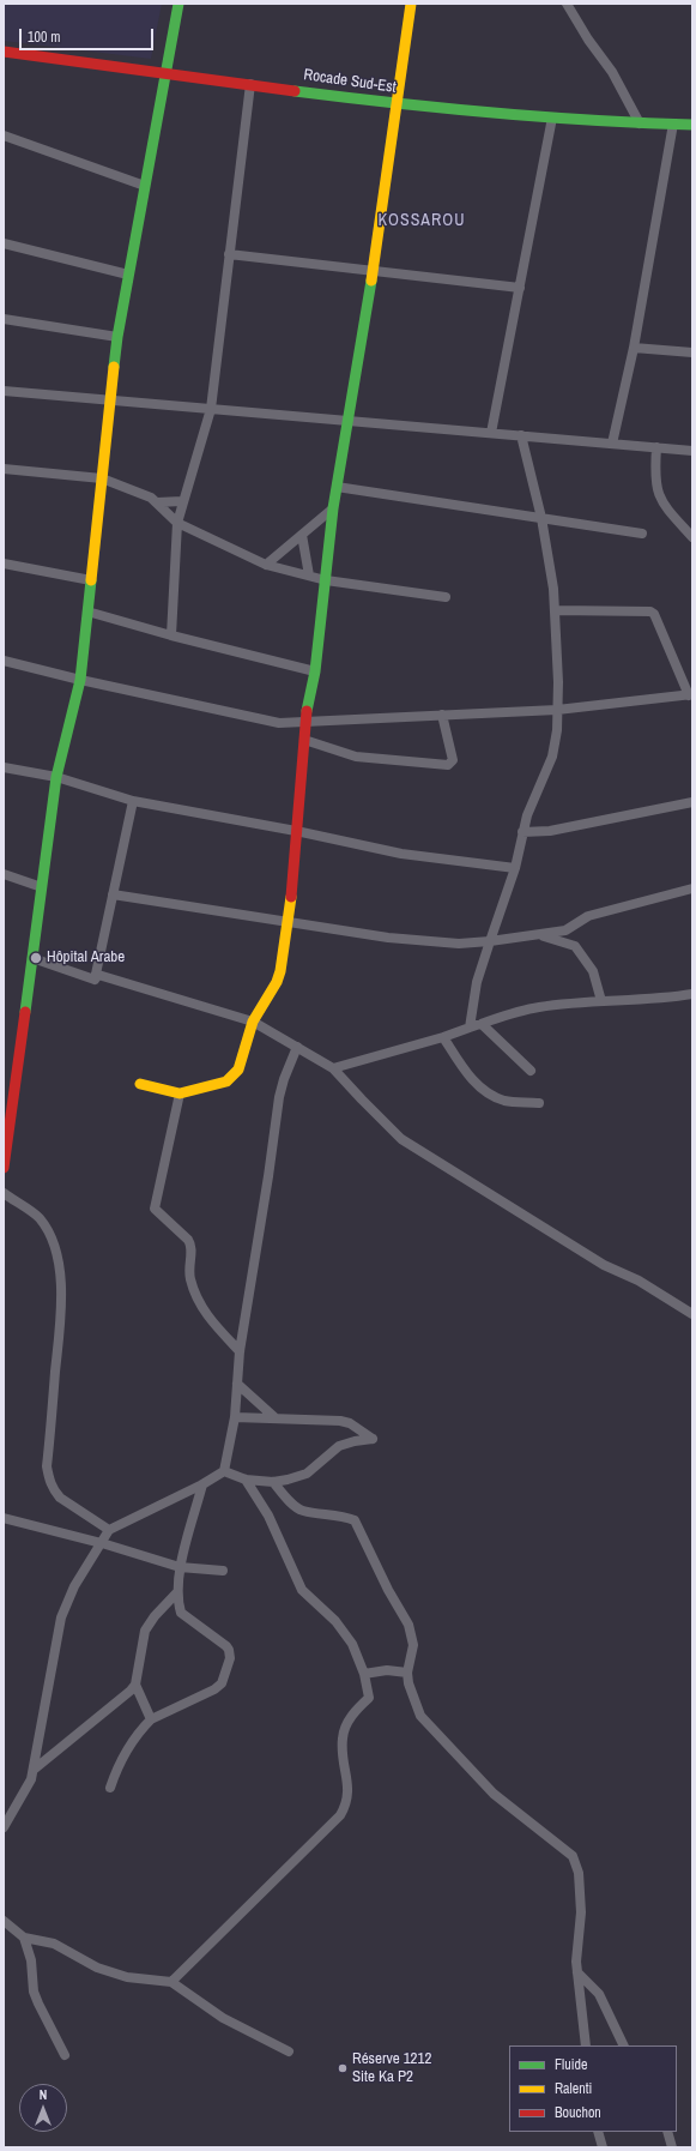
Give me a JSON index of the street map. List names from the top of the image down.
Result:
{
  "streets": {
    "street": ["Rocade Sud-Est"]
  },
  "districts": ["KOSSAROU"],
  "places": ["Hôpital Arabe", "Réserve 1212 Site Ka P2"],
  "legend": ["Fluide", "Ralenti", "Bouchon"],
  "scale_bar": "100 m",
  "north": "top"
}
